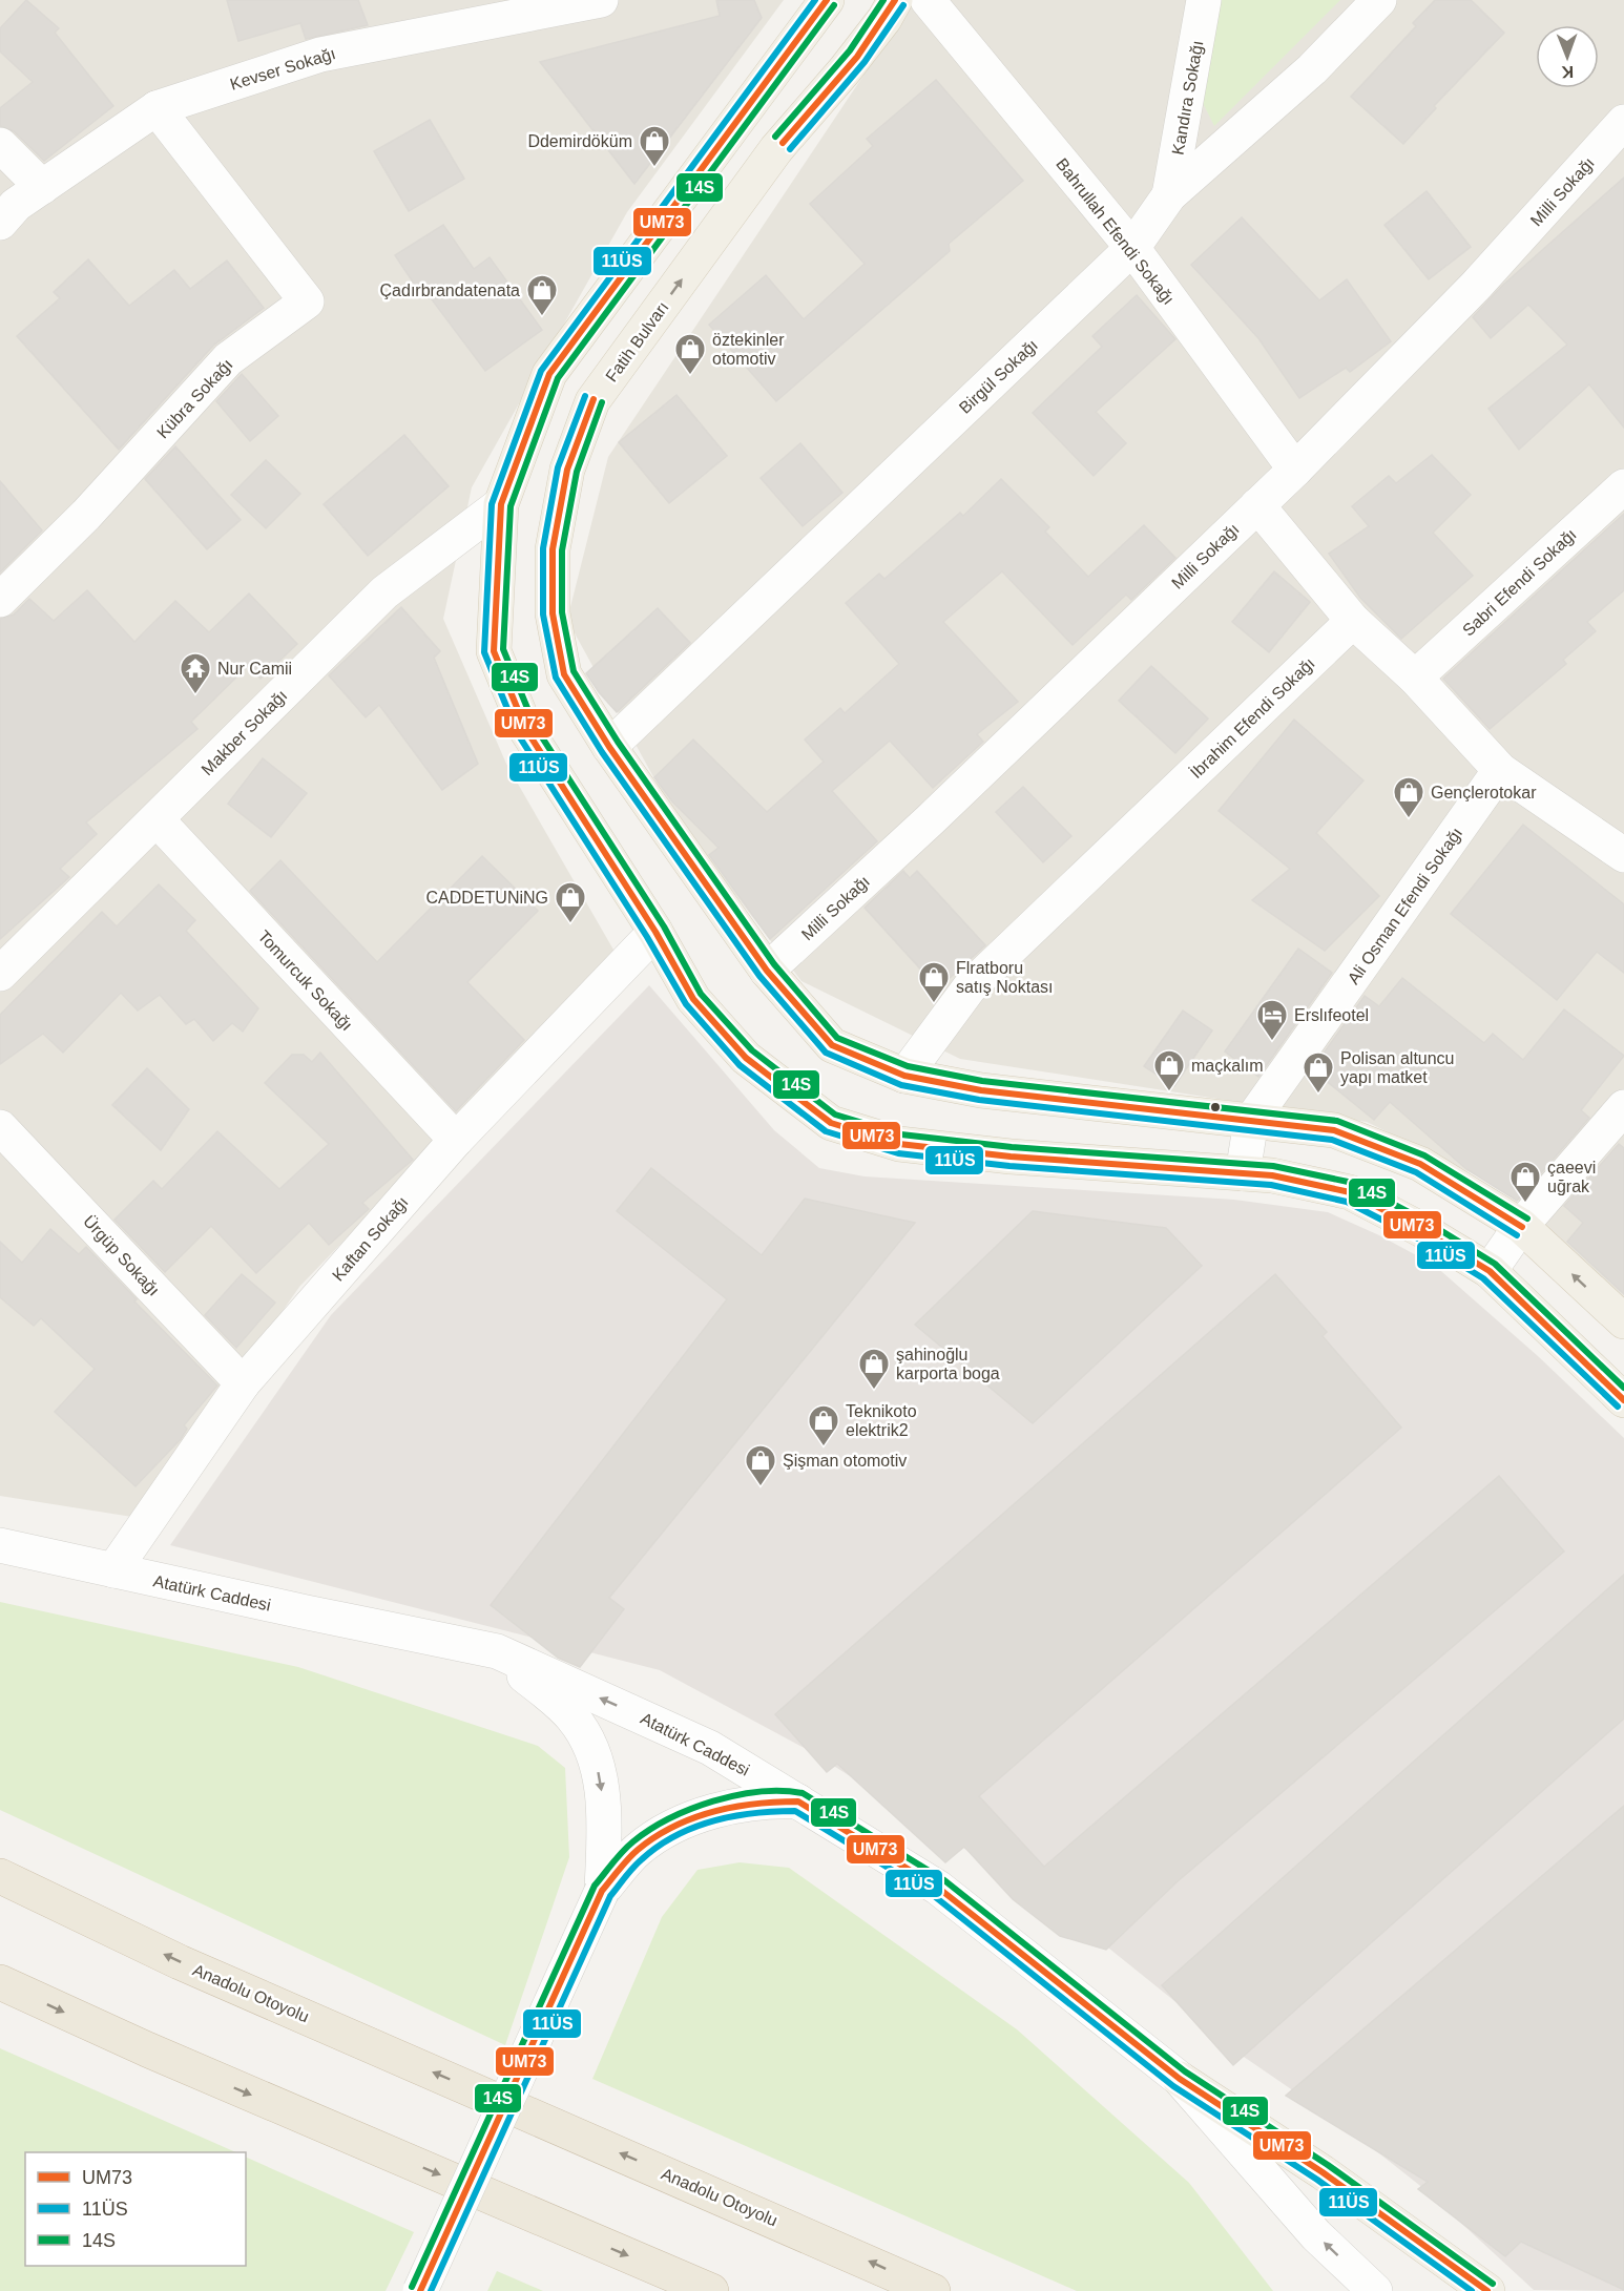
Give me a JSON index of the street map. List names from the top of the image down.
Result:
{
  "streets": {
    "highway": ["Anadolu Otoyolu"],
    "main road": ["Fatih Bulvarı"],
    "street": [
      "Kevser Sokağı",
      "Kandıra Sokağı",
      "Milli Sokağı",
      "Bahrullah Efendi Sokağı",
      "Birgül Sokağı",
      "Kübra Sokağı",
      "Sabri Efendi Sokağı",
      "İbrahim Efendi Sokağı",
      "Makber Sokağı",
      "Ali Osman Efendi Sokağı",
      "Tomurcuk Sokağı",
      "Kaftan Sokağı",
      "Ürgüp Sokağı",
      "Atatürk Caddesi"
    ]
  },
  "crossings": [
    ["Kevser Sokağı", "Kübra Sokağı"],
    ["Kandıra Sokağı", "Birgül Sokağı"],
    ["Milli Sokağı", "Bahrullah Efendi Sokağı"],
    ["Milli Sokağı", "Fatih Bulvarı"],
    ["Bahrullah Efendi Sokağı", "Birgül Sokağı"],
    ["Fatih Bulvarı", "Birgül Sokağı"],
    ["Fatih Bulvarı", "İbrahim Efendi Sokağı"],
    ["Fatih Bulvarı", "Ali Osman Efendi Sokağı"],
    ["Makber Sokağı", "Tomurcuk Sokağı"],
    ["Tomurcuk Sokağı", "Kaftan Sokağı"],
    ["Kaftan Sokağı", "Ürgüp Sokağı"],
    ["Kaftan Sokağı", "Atatürk Caddesi"]
  ],
  "one_way": ["Atatürk Caddesi"],
  "places": {
    "shop": [
      "Ddemirdöküm",
      "Çadırbrandatenata",
      "öztekinler otomotiv",
      "Gençlerotokar",
      "CADDETUNiNG",
      "Flratboru satış Noktası",
      "maçkalım",
      "Polisan altuncu yapı matket",
      "çaeevi uğrak",
      "şahinoğlu karporta boga",
      "Teknikoto elektrik2",
      "Şişman otomotiv"
    ],
    "temple": ["Nur Camii"],
    "hotel": ["Erslıfeotel"]
  },
  "lines": ["transit line UM73", "transit line 11ÜS", "transit line 14S"],
  "legend": ["UM73", "11ÜS", "14S"],
  "north": "bottom"
}
